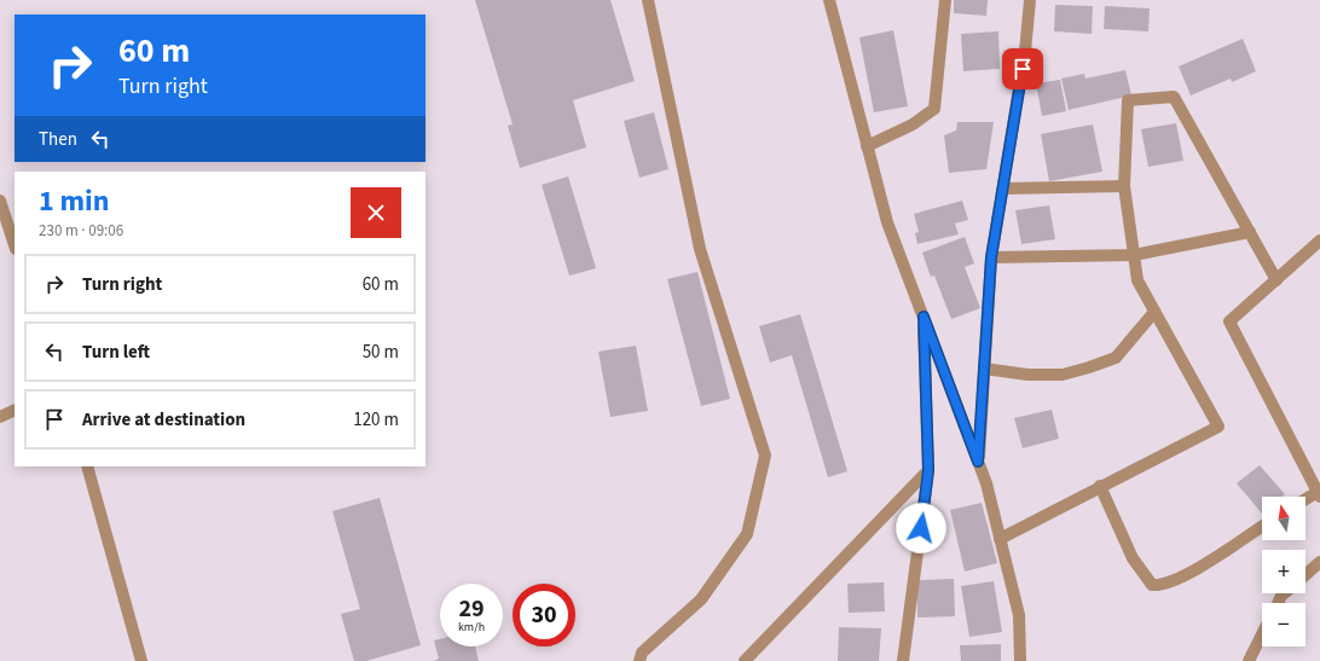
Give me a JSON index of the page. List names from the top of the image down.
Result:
{
  "north": "top",
  "page": {
    "turn": ["60 m", "Turn right"],
    "then": "Then",
    "heading": ["1 min", "230 m · 09:06"],
    "list": [
      {
        "name": "Turn right",
        "value": "60 m"
      },
      {
        "name": "Turn left",
        "value": "50 m"
      },
      {
        "name": "Arrive at destination",
        "value": "120 m"
      }
    ],
    "map_buttons": ["+", "−"],
    "speed": "29 km/h",
    "limit": "30"
  }
}
